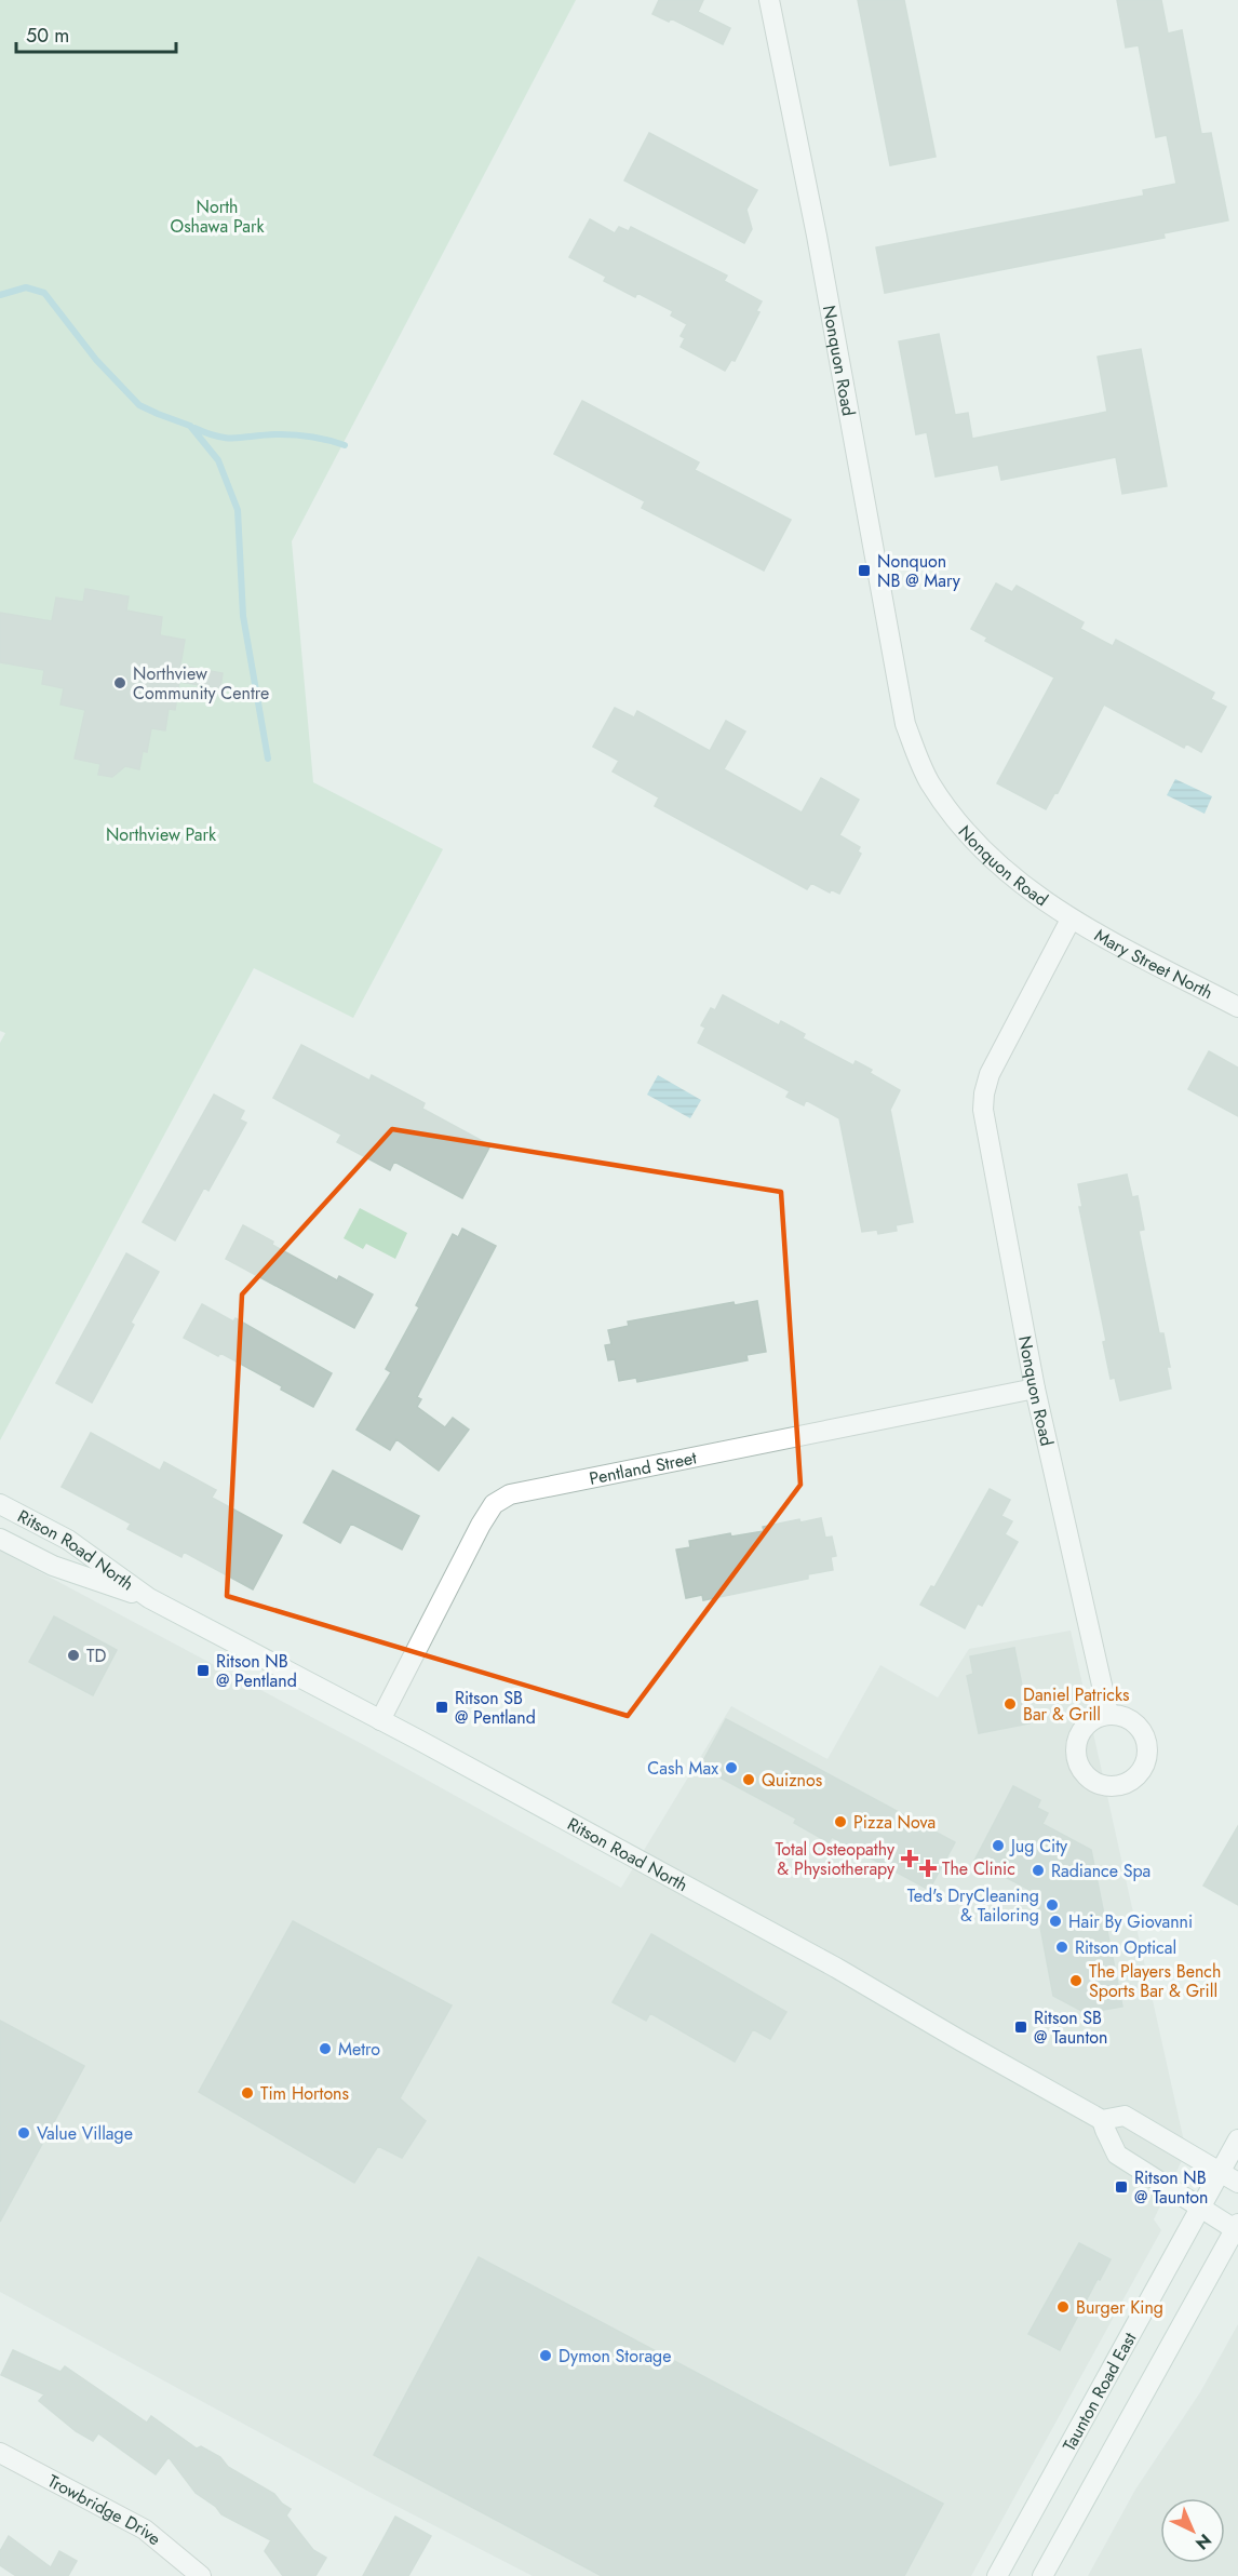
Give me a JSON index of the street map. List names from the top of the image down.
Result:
{
  "streets": {
    "street": [
      "Nonquon Road",
      "Mary Street North",
      "Pentland Street",
      "Ritson Road North",
      "Taunton Road East",
      "Trowbridge Drive"
    ]
  },
  "crossings": [
    ["Nonquon Road", "Mary Street North"],
    ["Nonquon Road", "Pentland Street"],
    ["Pentland Street", "Ritson Road North"],
    ["Ritson Road North", "Taunton Road East"]
  ],
  "parks": ["North Oshawa Park", "Northview Park"],
  "places": {
    "transit": [
      "Nonquon NB @ Mary",
      "Ritson NB @ Pentland",
      "Ritson SB @ Pentland",
      "Ritson SB @ Taunton",
      "Ritson NB @ Taunton"
    ],
    "other": [
      "Northview Community Centre",
      "TD",
      "Daniel Patricks Bar & Grill",
      "Cash Max",
      "Quiznos",
      "Pizza Nova",
      "Jug City",
      "Radiance Spa",
      "Ted's DryCleaning & Tailoring",
      "Hair By Giovanni",
      "Ritson Optical",
      "The Players Bench Sports Bar & Grill",
      "Metro",
      "Tim Hortons",
      "Value Village",
      "Burger King",
      "Dymon Storage"
    ],
    "health": ["Total Osteopathy & Physiotherapy", "The Clinic"]
  },
  "scale_bar": "50 m",
  "north": "bottom right"
}
